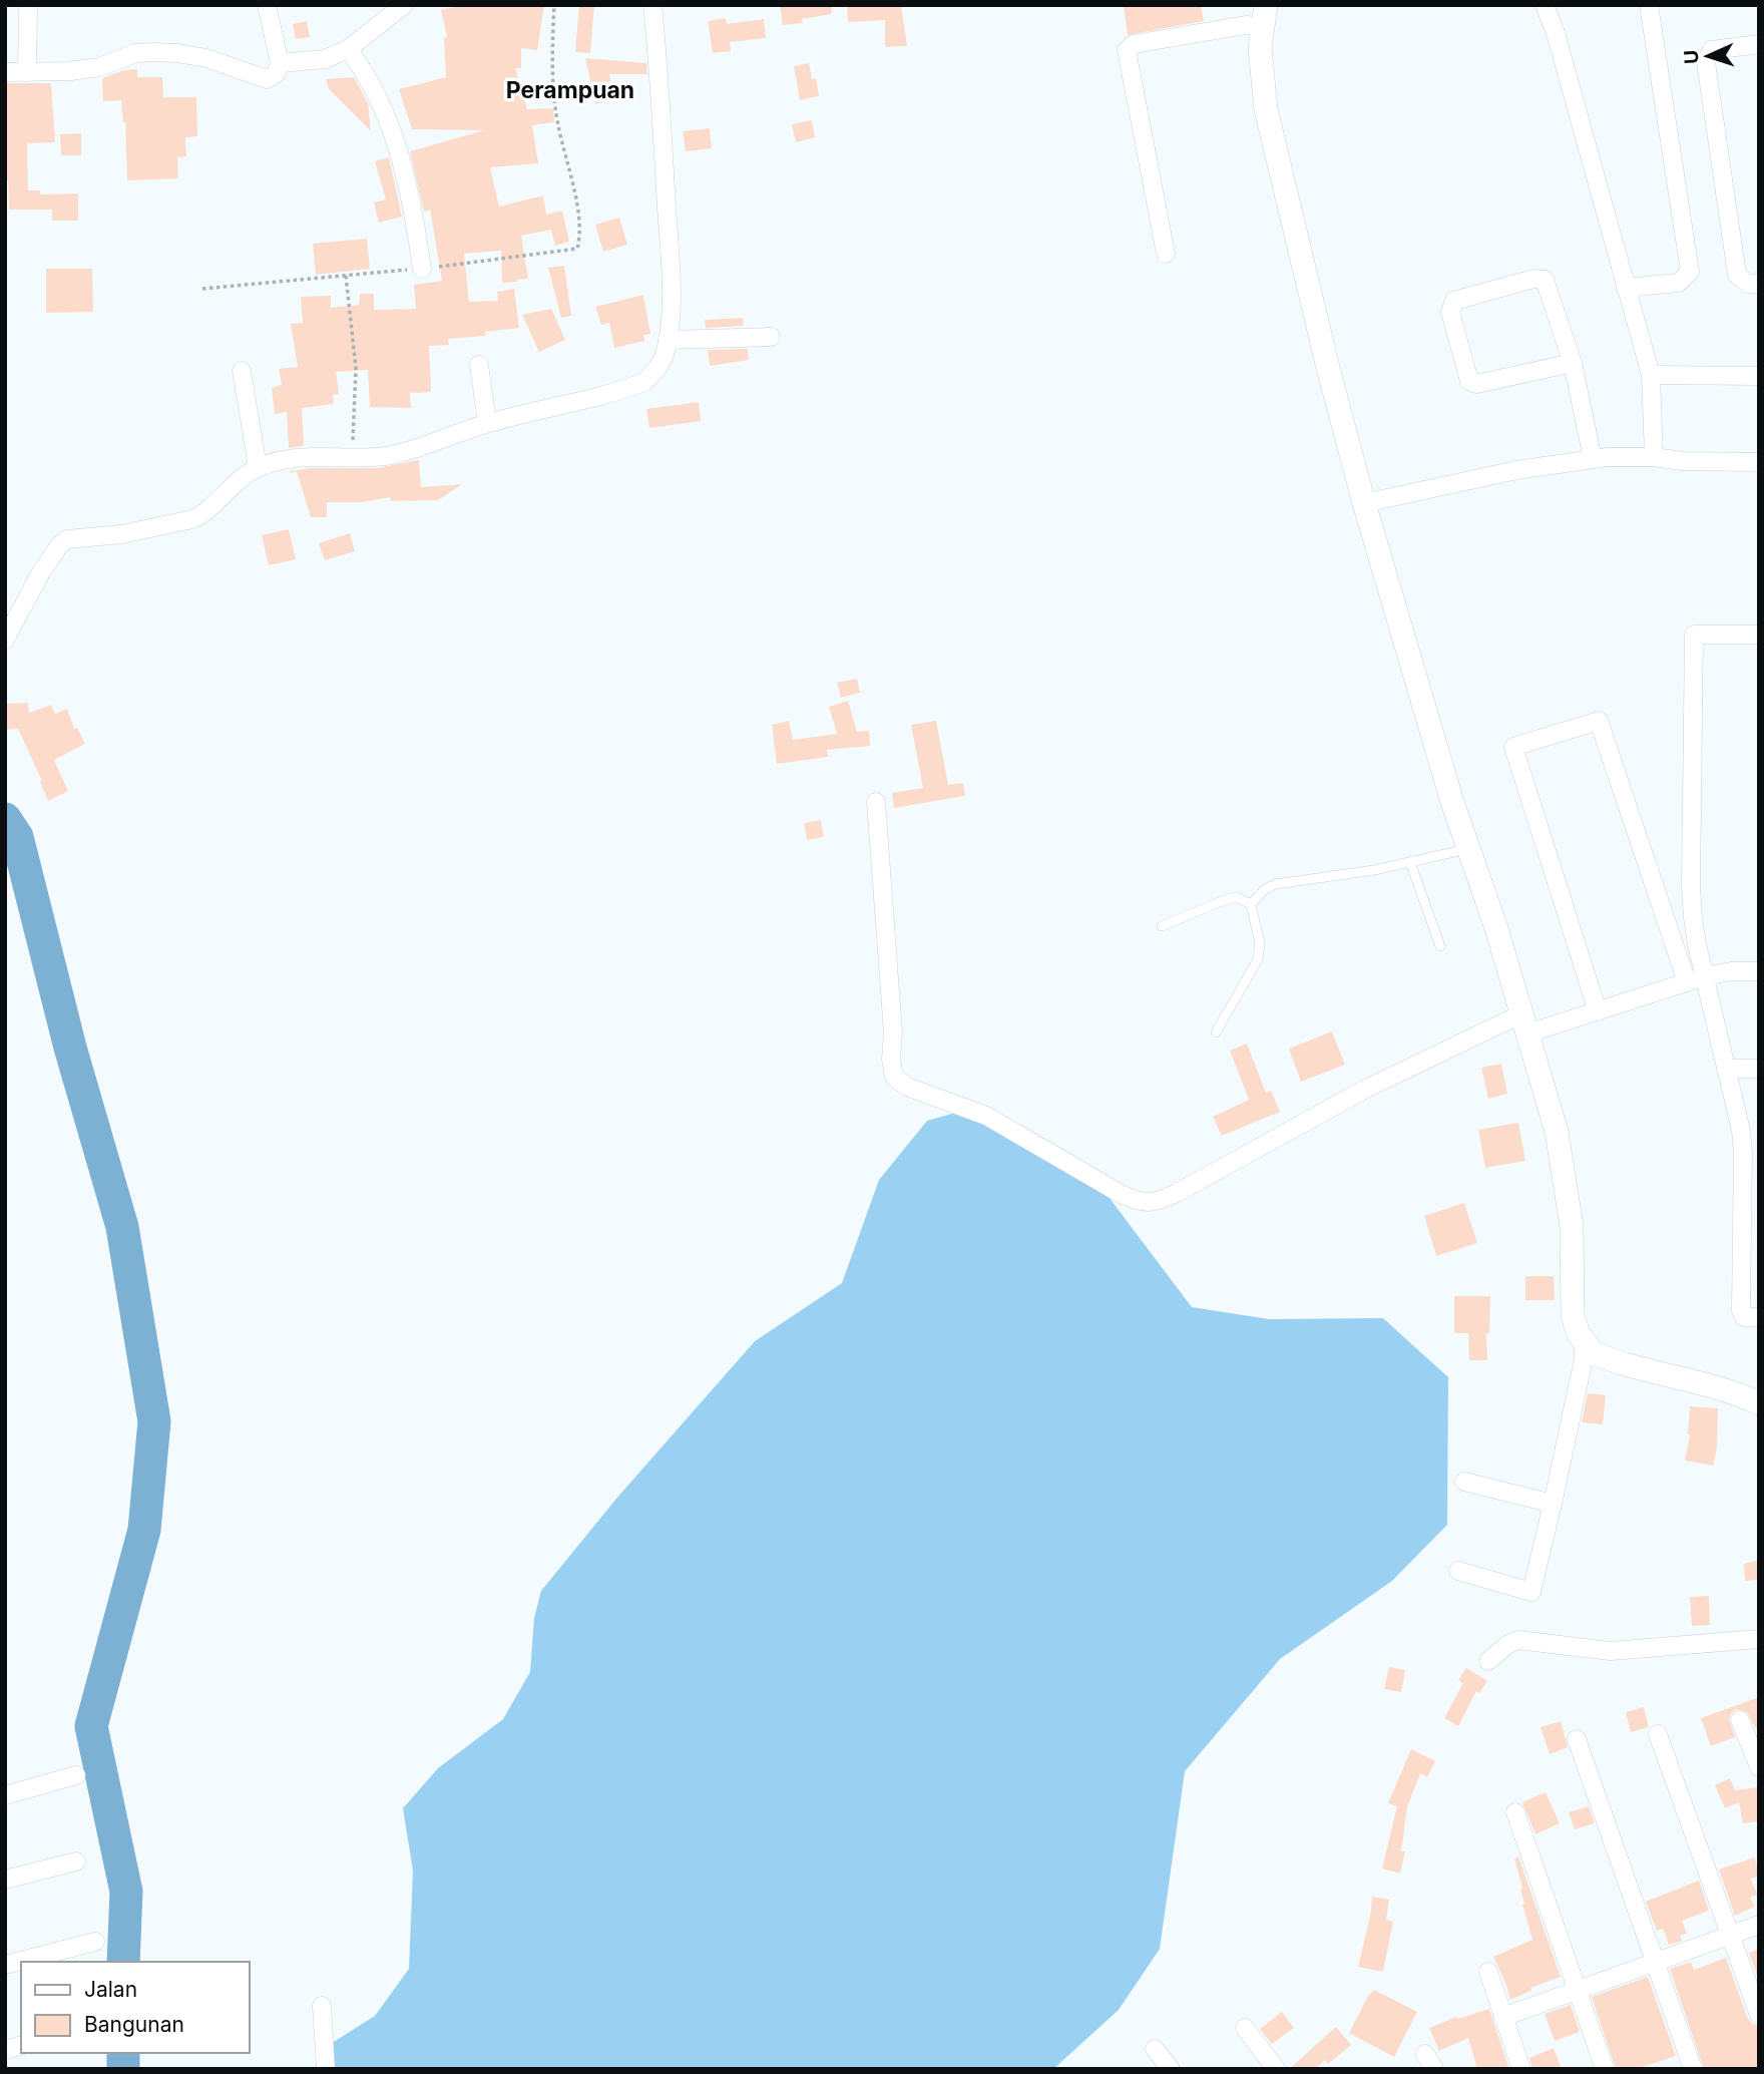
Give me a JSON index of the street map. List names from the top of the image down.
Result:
{
  "districts": ["Perampuan"],
  "legend": ["Jalan", "Bangunan"],
  "north": "left"
}
